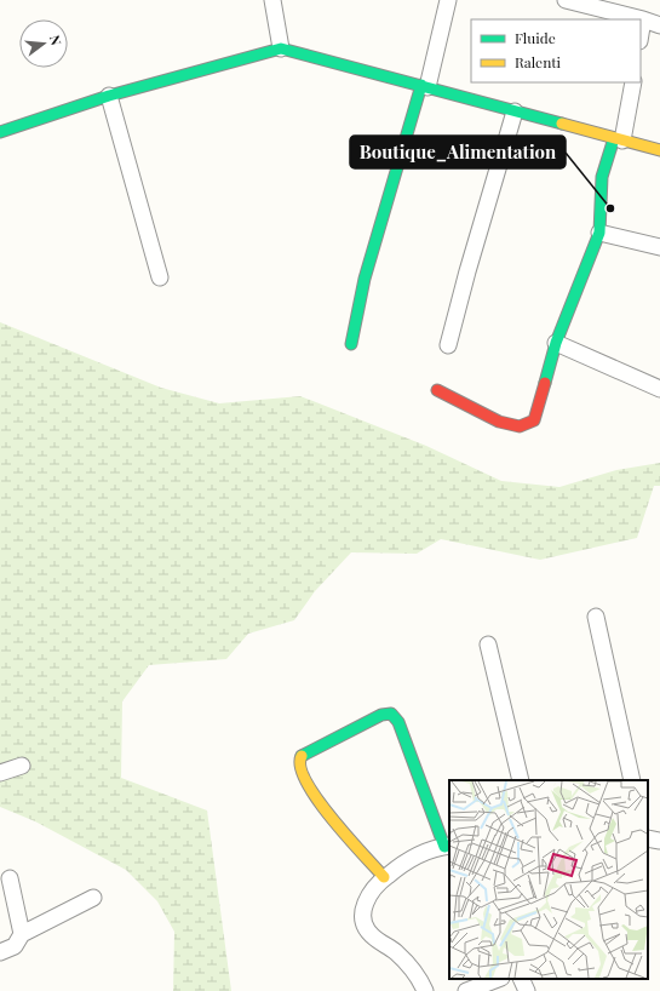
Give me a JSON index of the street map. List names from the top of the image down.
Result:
{
  "places": ["Boutique_Alimentation"],
  "legend": ["Fluide", "Ralenti"],
  "north": "right"
}
